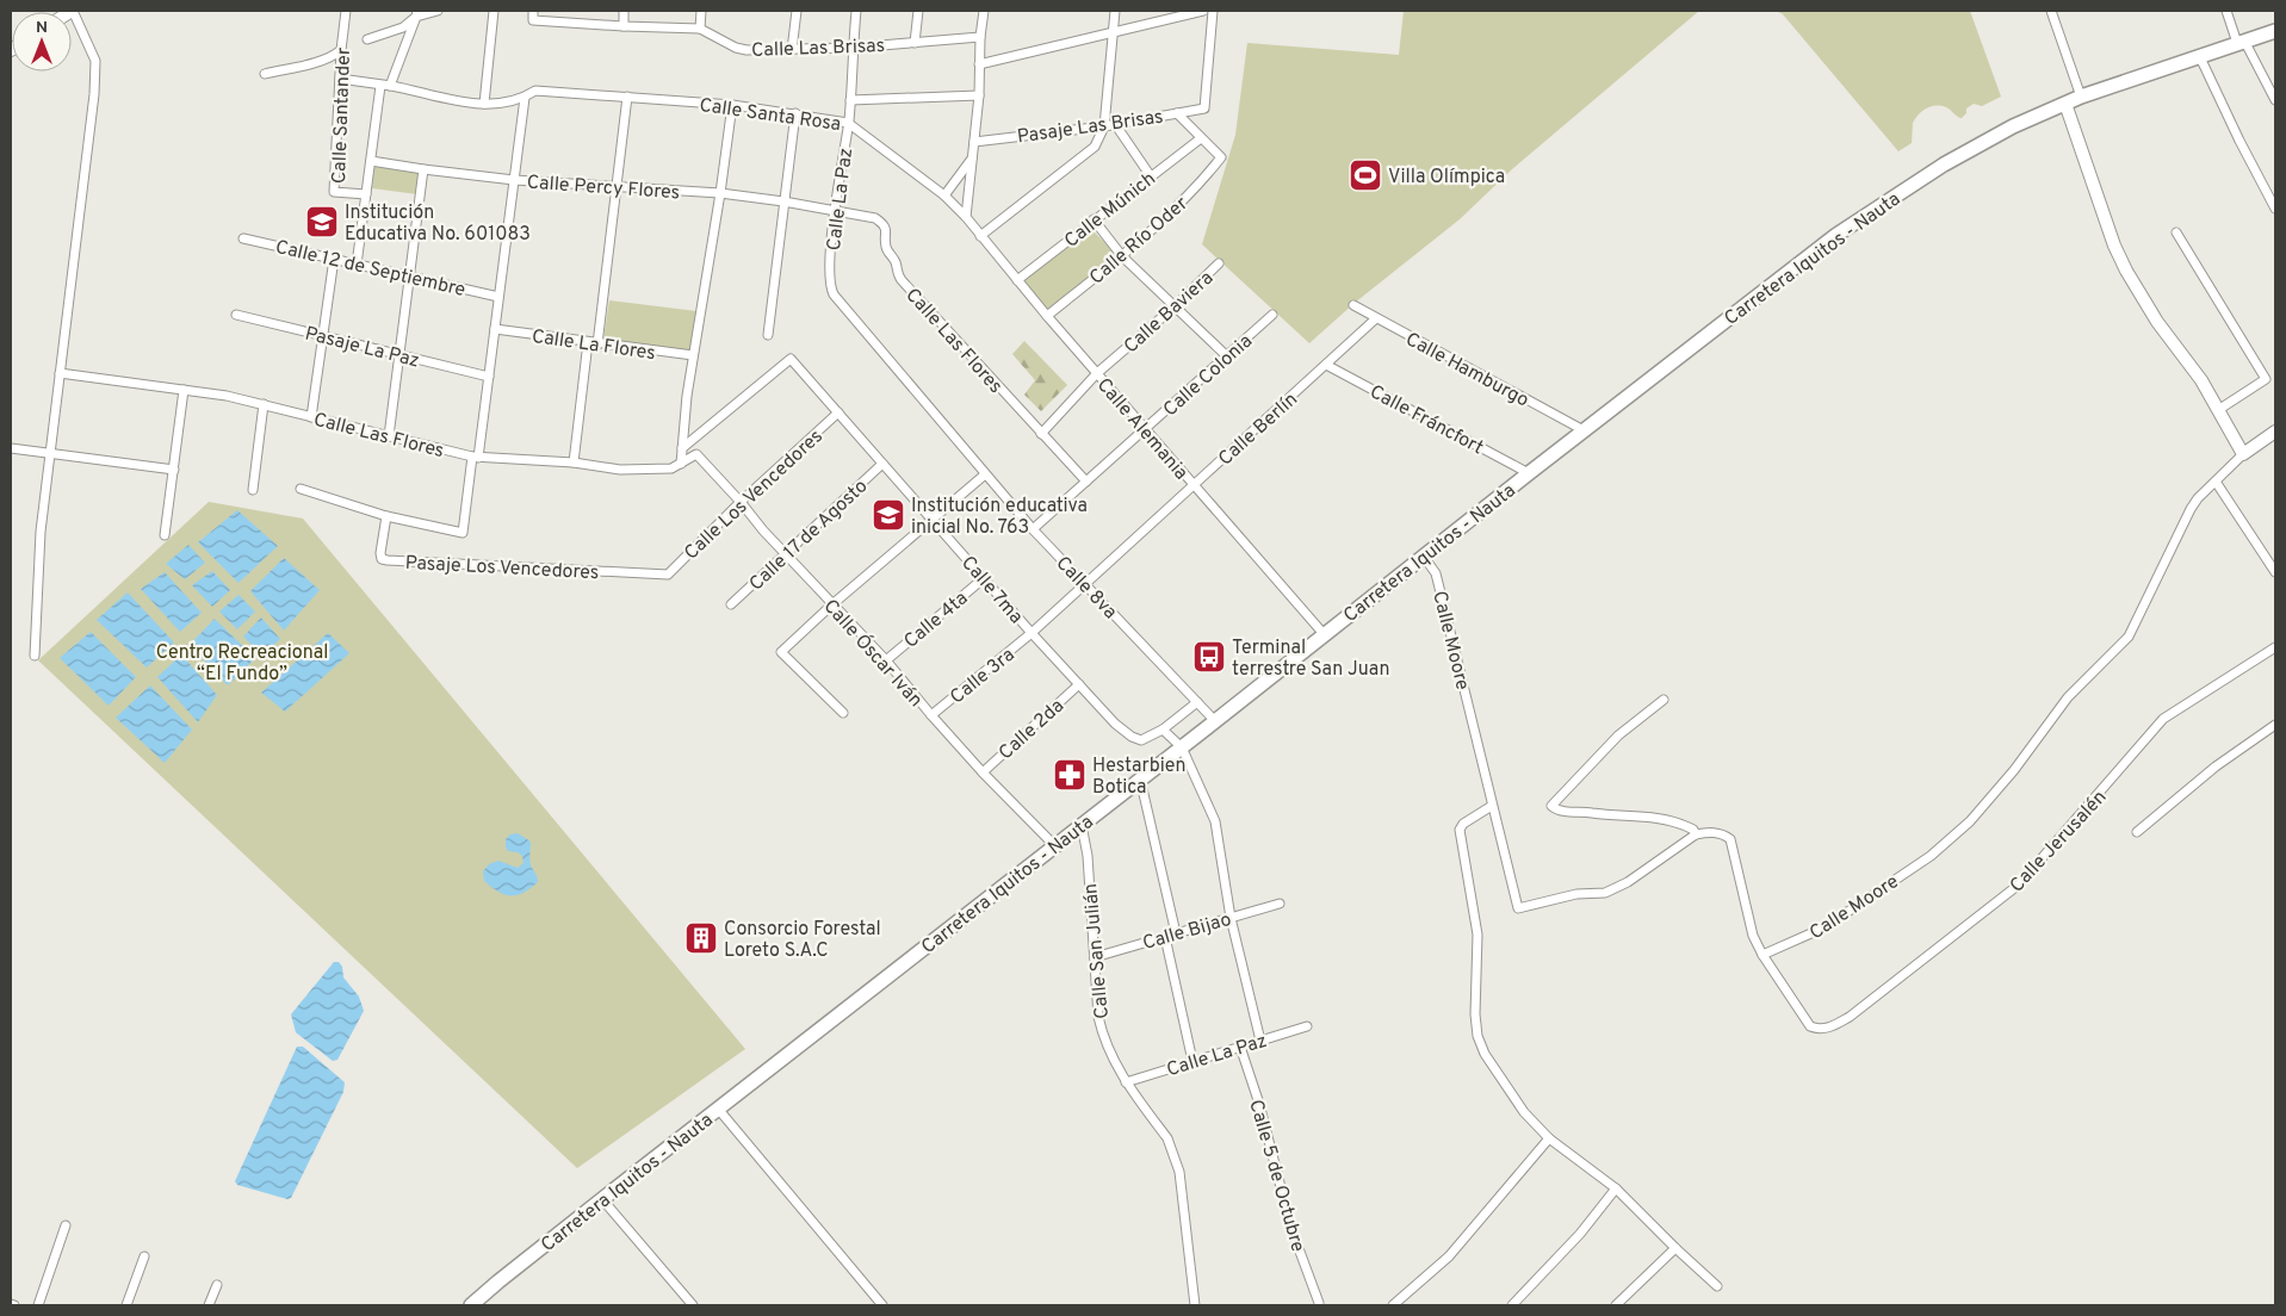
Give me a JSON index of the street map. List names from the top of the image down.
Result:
{
  "streets": {
    "main road": ["Carretera Iquitos - Nauta"],
    "street": [
      "Calle Las Brisas",
      "Calle Santa Rosa",
      "Calle Santander",
      "Pasaje Las Brisas",
      "Calle Percy Flores",
      "Calle La Paz",
      "Calle Múnich",
      "Calle Río Oder",
      "Calle 12 de Septiembre",
      "Calle Baviera",
      "Calle Las Flores",
      "Calle La Flores",
      "Pasaje La Paz",
      "Calle Hamburgo",
      "Calle Colonia",
      "Calle Fráncfort",
      "Calle Alemania",
      "Calle Berlín",
      "Calle Los Vencedores",
      "Calle 17 de Agosto",
      "Pasaje Los Vencedores",
      "Calle 8va",
      "Calle 7ma",
      "Calle 4ta",
      "Calle Moore",
      "Calle Óscar Iván",
      "Calle 3ra",
      "Calle 2da",
      "Calle Jerusalén",
      "Calle Bijao",
      "Calle San Julián",
      "Calle 5 de Octubre"
    ]
  },
  "crossings": [
    ["Calle Las Brisas", "Calle La Paz"],
    ["Calle Santa Rosa", "Calle Santander"],
    ["Calle Santa Rosa", "Calle La Paz"],
    ["Calle Santa Rosa", "Calle Alemania"],
    ["Calle Percy Flores", "Calle La Paz"],
    ["Calle Percy Flores", "Calle Las Flores"],
    ["Calle La Paz", "Calle Las Flores"],
    ["Calle La Paz", "Calle 8va"],
    ["Calle La Paz", "Calle San Julián"],
    ["Calle La Paz", "Calle 5 de Octubre"],
    ["Calle Múnich", "Calle Río Oder"],
    ["Calle Múnich", "Calle Alemania"],
    ["Calle Río Oder", "Calle Alemania"],
    ["Carretera Iquitos - Nauta", "Calle Hamburgo"],
    ["Carretera Iquitos - Nauta", "Calle Fráncfort"],
    ["Carretera Iquitos - Nauta", "Calle Alemania"],
    ["Carretera Iquitos - Nauta", "Calle 8va"],
    ["Carretera Iquitos - Nauta", "Calle Moore"],
    ["Carretera Iquitos - Nauta", "Calle Óscar Iván"],
    ["Carretera Iquitos - Nauta", "Calle San Julián"],
    ["Calle Baviera", "Calle Las Flores"],
    ["Calle Baviera", "Calle Alemania"],
    ["Calle Las Flores", "Calle Colonia"],
    ["Calle Las Flores", "Calle Óscar Iván"],
    ["Calle Hamburgo", "Calle Berlín"],
    ["Calle Colonia", "Calle Alemania"],
    ["Calle Colonia", "Calle 8va"],
    ["Calle Fráncfort", "Calle Berlín"],
    ["Calle Alemania", "Calle Berlín"],
    ["Calle Berlín", "Calle 8va"],
    ["Calle Berlín", "Calle 7ma"],
    ["Calle Berlín", "Calle 3ra"],
    ["Calle Los Vencedores", "Pasaje Los Vencedores"],
    ["Calle Los Vencedores", "Calle 7ma"],
    ["Calle Los Vencedores", "Calle Óscar Iván"],
    ["Calle 17 de Agosto", "Calle 7ma"],
    ["Calle 17 de Agosto", "Calle Óscar Iván"],
    ["Calle 8va", "Calle 7ma"],
    ["Calle 7ma", "Calle 4ta"],
    ["Calle 7ma", "Calle 3ra"],
    ["Calle 7ma", "Calle 2da"],
    ["Calle 4ta", "Calle Óscar Iván"],
    ["Calle Moore", "Calle Jerusalén"],
    ["Calle Óscar Iván", "Calle 3ra"],
    ["Calle Óscar Iván", "Calle 2da"],
    ["Calle Bijao", "Calle San Julián"]
  ],
  "parks": ["Centro Recreacional “El Fundo”"],
  "places": {
    "sports": ["Villa Olímpica"],
    "school or university": ["Institución Educativa No. 601083", "Institución educativa inicial No. 763"],
    "bus stop": ["Terminal terrestre San Juan"],
    "pharmacy": ["Hestarbien Botica"],
    "building": ["Consorcio Forestal Loreto S.A.C"]
  },
  "north": "top"
}
